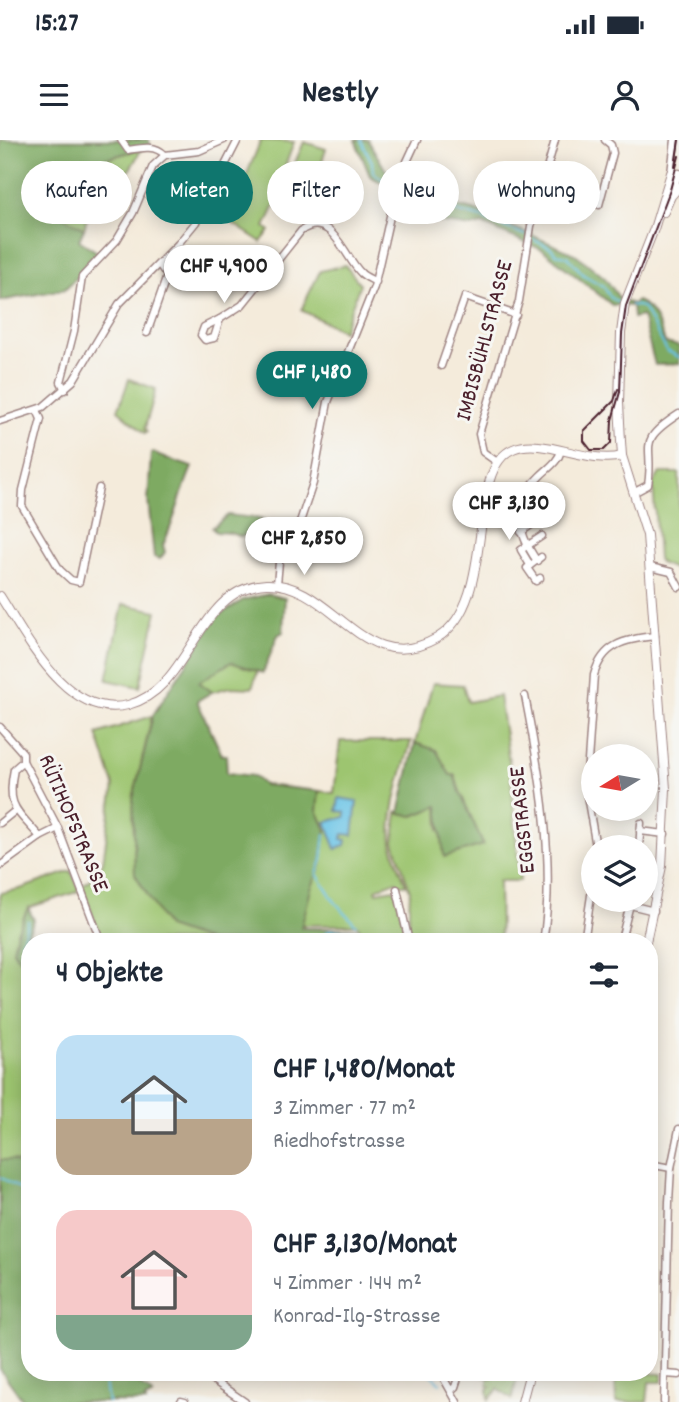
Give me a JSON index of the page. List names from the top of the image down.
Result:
{
  "streets": {
    "street": ["IMBISBÜHLSTRASSE", "EGGSTRASSE", "RÜTIHOFSTRASSE"]
  },
  "north": "left",
  "page": {
    "status": "15:27",
    "header": "Nestly",
    "chip": [
      "Kaufen",
      "Mieten",
      "Filter",
      "Neu",
      "Wohnung"
    ],
    "price": [
      "CHF 4,900",
      "CHF 1,480",
      "CHF 3,130",
      "CHF 2,850"
    ],
    "heading": "4 Objekte",
    "list": [
      {
        "name": "CHF 1,480/Monat",
        "note": "3 Zimmer · 77 m² · Riedhofstrasse"
      },
      {
        "name": "CHF 3,130/Monat",
        "note": "4 Zimmer · 144 m² · Konrad-Ilg-Strasse"
      }
    ]
  }
}
